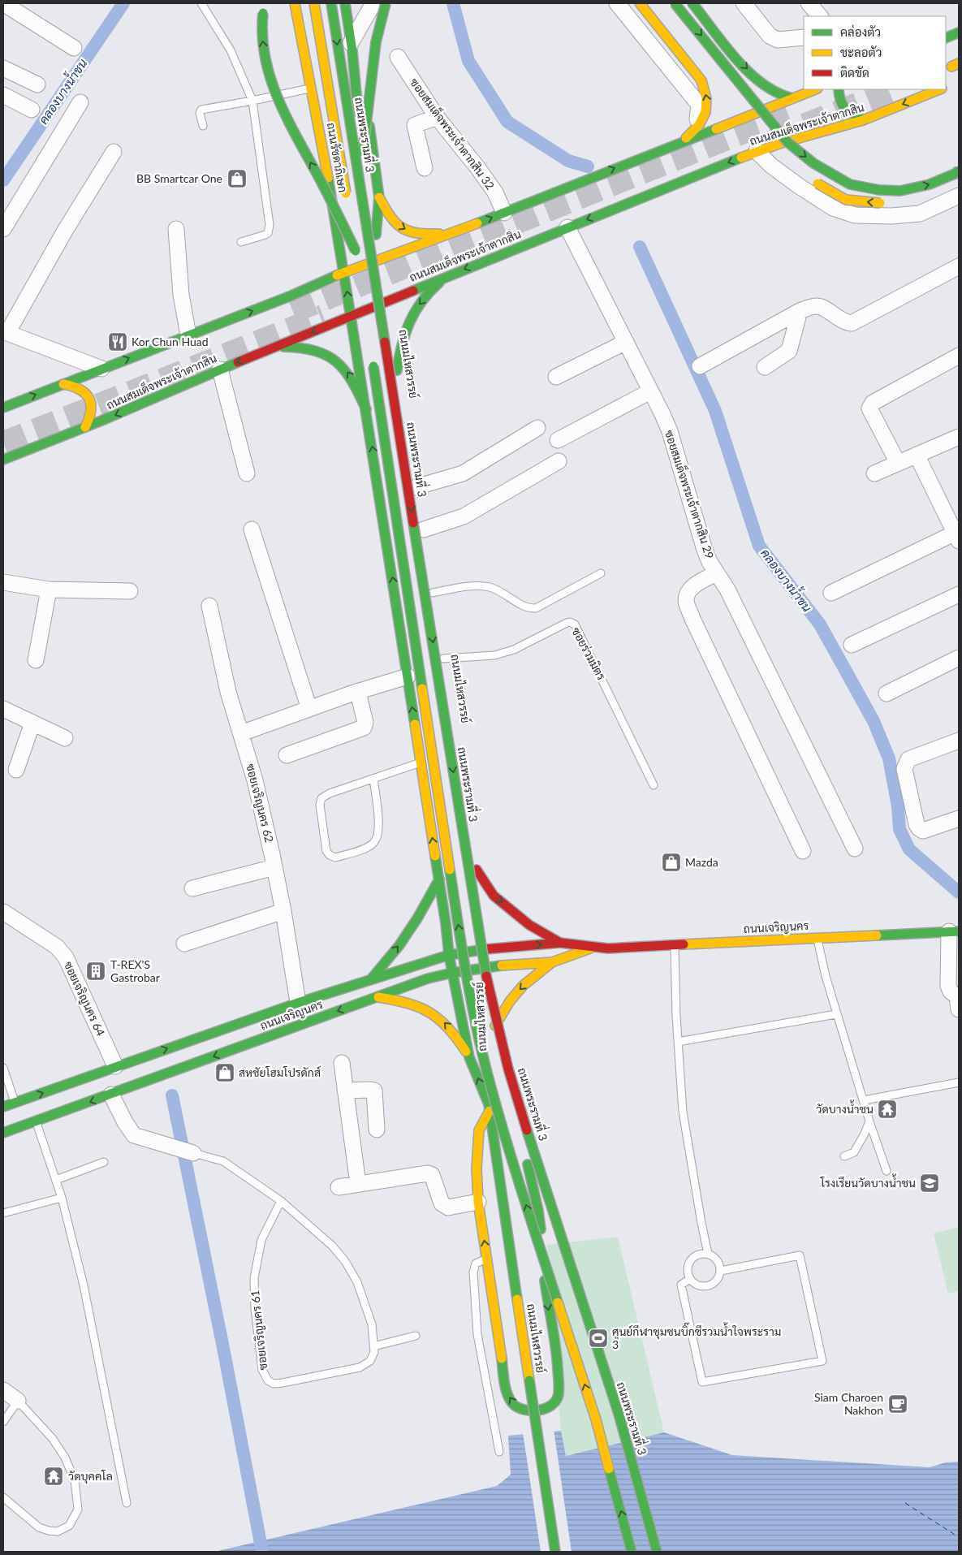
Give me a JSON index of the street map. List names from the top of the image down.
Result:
{
  "streets": {
    "main road": [
      "ถนนสมเด็จพระเจ้าตากสิน",
      "ถนนพระรามที่ 3",
      "ถนนรัชดาภิเษก",
      "ถนนมไหสวรรย์",
      "ถนนเจริญนคร"
    ],
    "street": [
      "ซอยสมเด็จพระเจ้าตากสิน 32",
      "ซอยสมเด็จพระเจ้าตากสิน 29",
      "ซอยเจริญนคร 62",
      "ซอยเจริญนคร 64",
      "ซอยเจริญนคร 61"
    ],
    "lane": ["ซอยร่วมมิตร"]
  },
  "crossings": [
    ["ถนนสมเด็จพระเจ้าตากสิน", "ถนนรัชดาภิเษก"],
    ["ถนนสมเด็จพระเจ้าตากสิน", "ถนนมไหสวรรย์"],
    ["ถนนสมเด็จพระเจ้าตากสิน", "ซอยสมเด็จพระเจ้าตากสิน 29"],
    ["ถนนรัชดาภิเษก", "ถนนมไหสวรรย์"],
    ["ถนนมไหสวรรย์", "ซอยร่วมมิตร"],
    ["ถนนมไหสวรรย์", "ถนนเจริญนคร"],
    ["ซอยเจริญนคร 62", "ถนนเจริญนคร"],
    ["ถนนเจริญนคร", "ซอยเจริญนคร 64"],
    ["ถนนเจริญนคร", "ซอยเจริญนคร 61"]
  ],
  "water": ["คลองบางน้ำชน"],
  "places": {
    "shop": ["BB Smartcar One", "Mazda", "สหชัยโฮมโปรดักส์"],
    "restaurant": ["Kor Chun Huad"],
    "building": ["T-REX'S Gastrobar"],
    "temple": ["วัดบางน้ำชน", "วัดบุคคโล"],
    "school or university": ["โรงเรียนวัดบางน้ำชน"],
    "sports": ["ศูนย์กีฬาชุมชนบิ๊กซีรวมน้ำใจพระราม 3"],
    "cafe": ["Siam Charoen Nakhon"]
  },
  "legend": ["คล่องตัว", "ชะลอตัว", "ติดขัด"]
}
